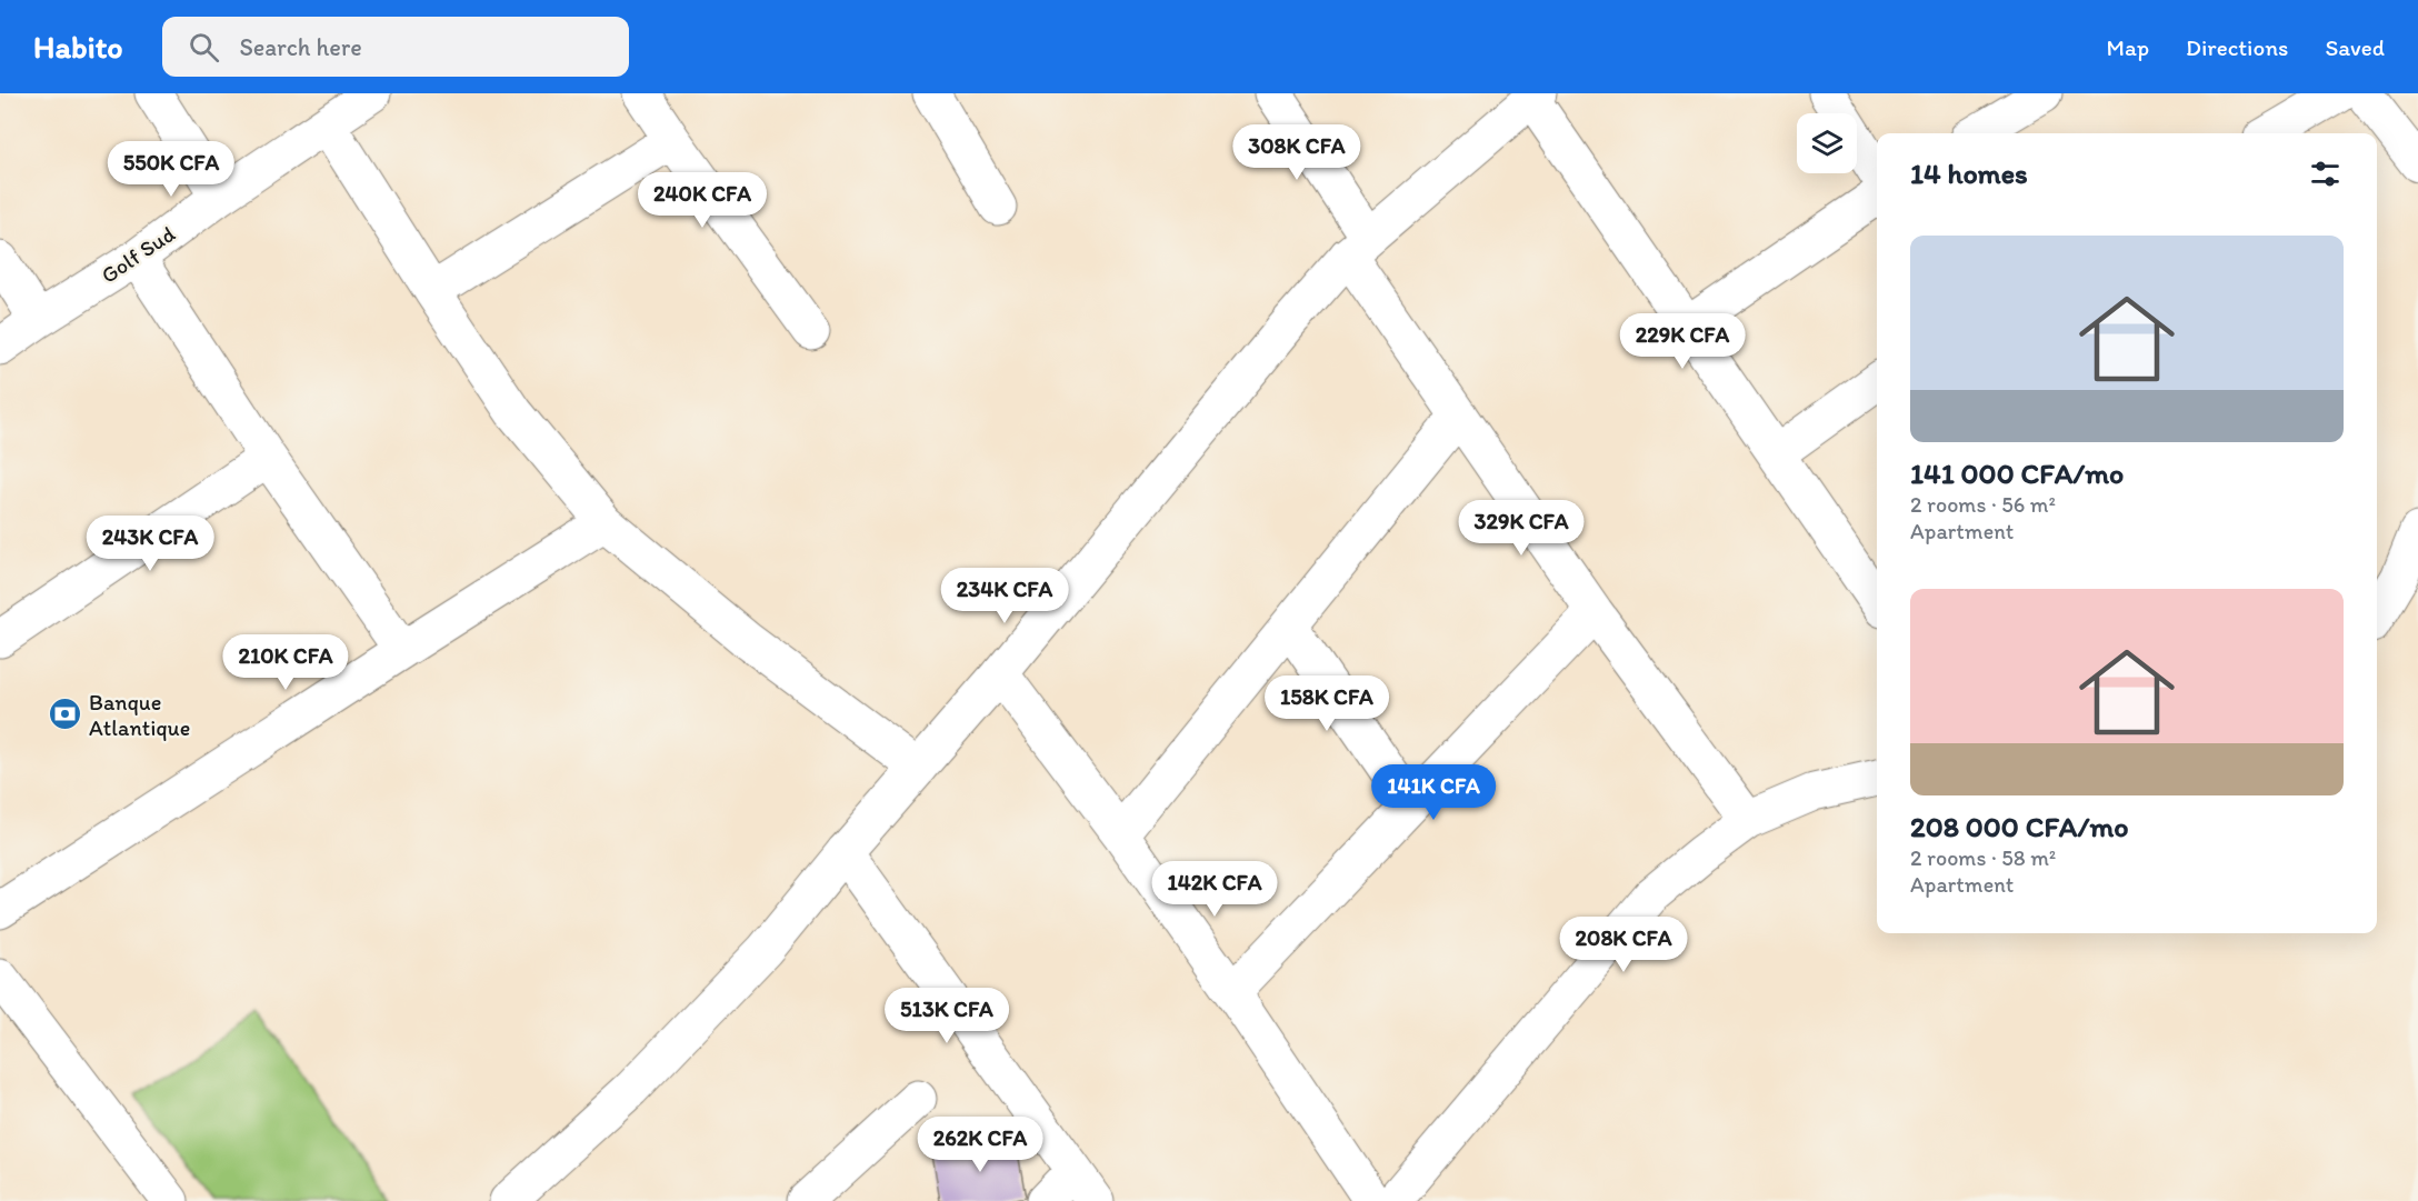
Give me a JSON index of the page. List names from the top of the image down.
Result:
{
  "streets": {
    "street": ["Golf Sud"]
  },
  "places": {
    "bank": ["Banque Atlantique"]
  },
  "page": {
    "header": "Habito",
    "search": "Search here",
    "nav": ["Map", "Directions", "Saved"],
    "price": [
      "308K CFA",
      "550K CFA",
      "240K CFA",
      "229K CFA",
      "329K CFA",
      "243K CFA",
      "234K CFA",
      "210K CFA",
      "158K CFA",
      "141K CFA",
      "142K CFA",
      "208K CFA",
      "513K CFA",
      "262K CFA"
    ],
    "heading": "14 homes",
    "list": [
      {
        "name": "141 000 CFA/mo",
        "note": "2 rooms · 56 m² · Apartment"
      },
      {
        "name": "208 000 CFA/mo",
        "note": "2 rooms · 58 m² · Apartment"
      }
    ]
  }
}
